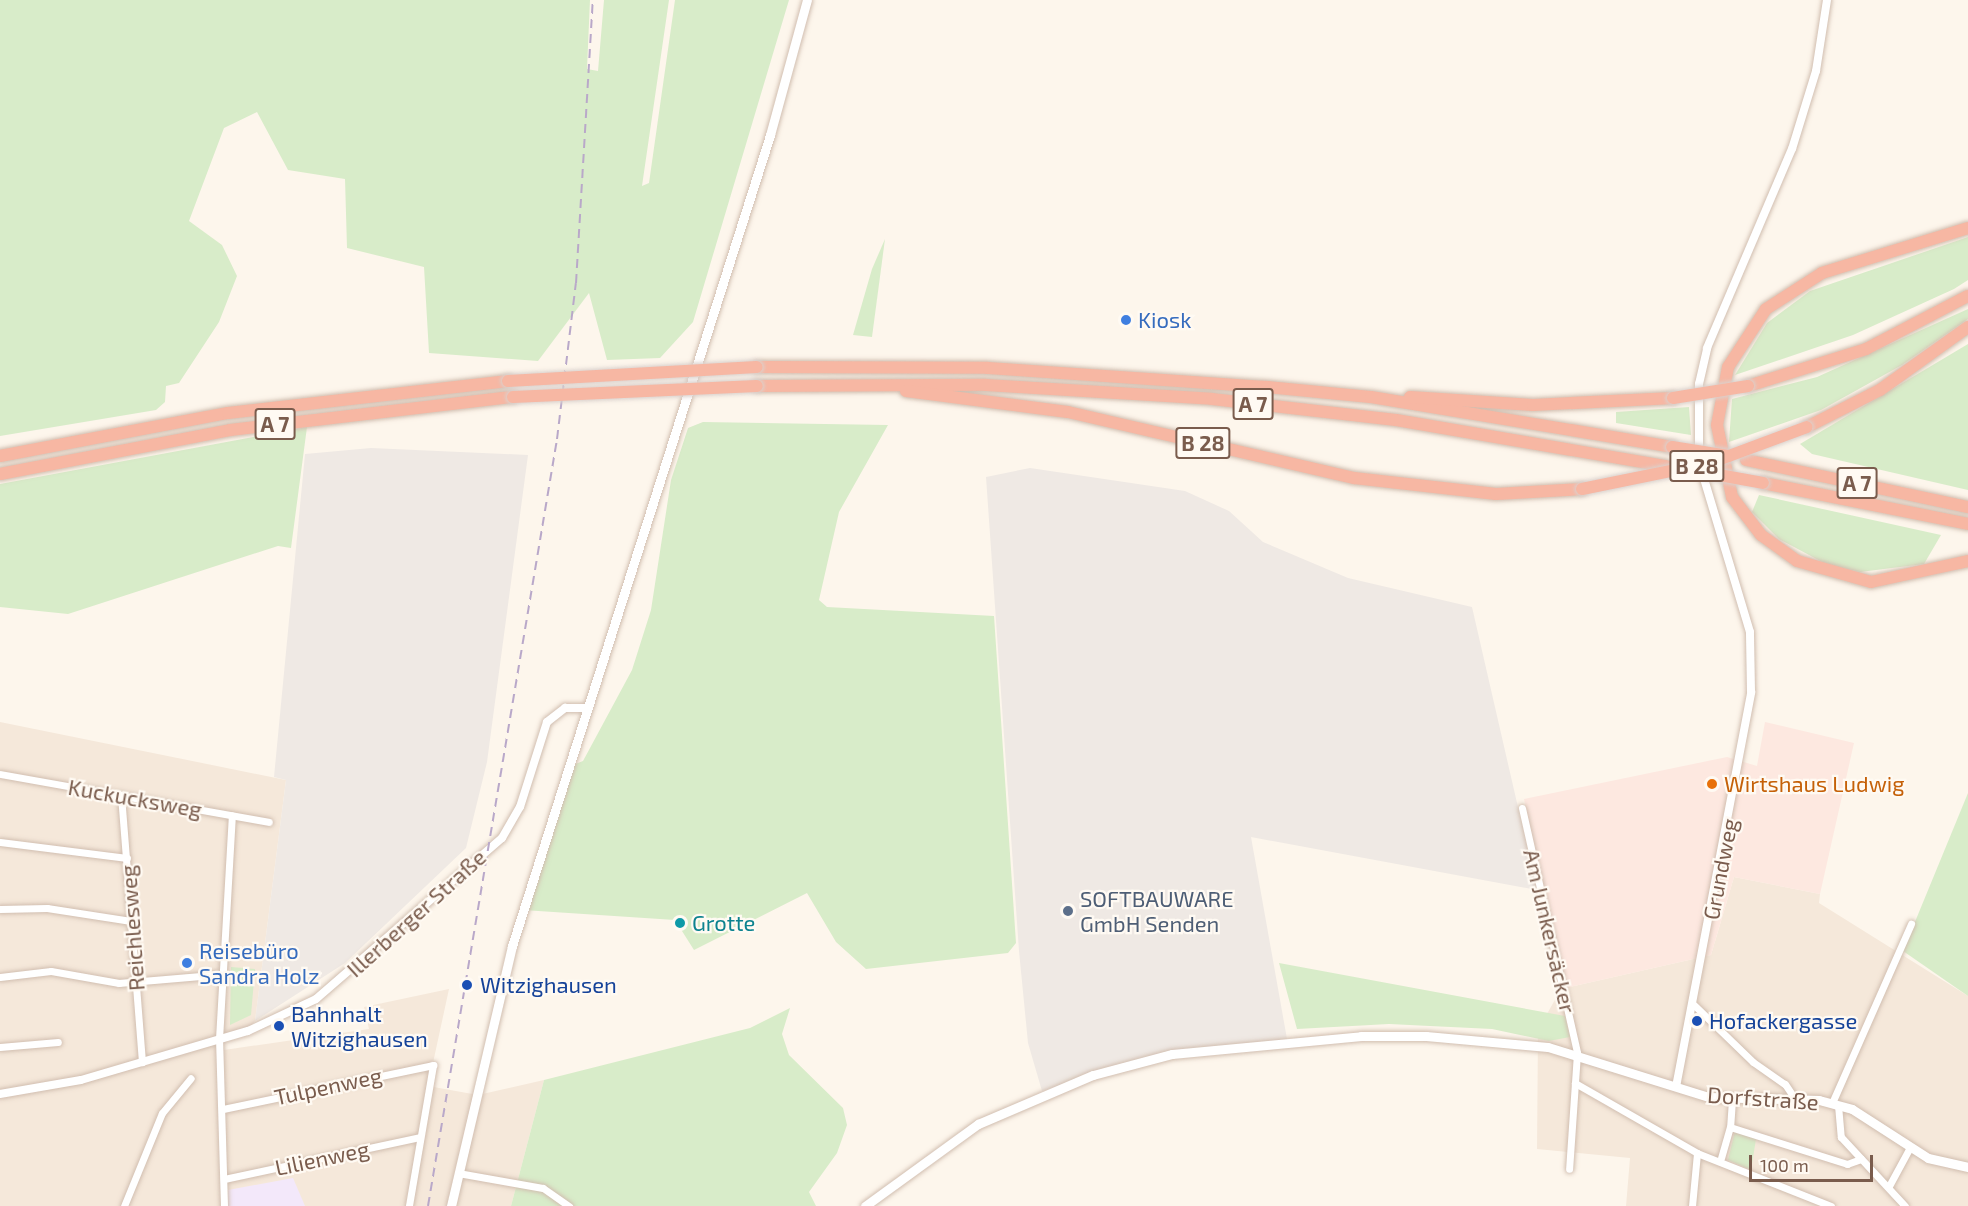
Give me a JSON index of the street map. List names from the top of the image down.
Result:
{
  "streets": {
    "highway": ["A 7", "B 28"],
    "main road": ["Dorfstraße"],
    "street": [
      "Kuckucksweg",
      "Grundweg",
      "Illerberger Straße",
      "Reichlesweg",
      "Am Junkersäcker",
      "Tulpenweg",
      "Lilienweg"
    ]
  },
  "crossings": [
    ["A 7", "B 28"],
    ["Kuckucksweg", "Reichlesweg"],
    ["Grundweg", "Dorfstraße"],
    ["Illerberger Straße", "Reichlesweg"],
    ["Am Junkersäcker", "Dorfstraße"],
    ["Tulpenweg", "Lilienweg"]
  ],
  "places": [
    "Kiosk",
    "Wirtshaus Ludwig",
    "SOFTBAUWARE GmbH Senden",
    "Grotte",
    "Reisebüro Sandra Holz",
    "Witzighausen",
    "Hofackergasse",
    "Bahnhalt Witzighausen"
  ],
  "scale_bar": "100 m"
}
